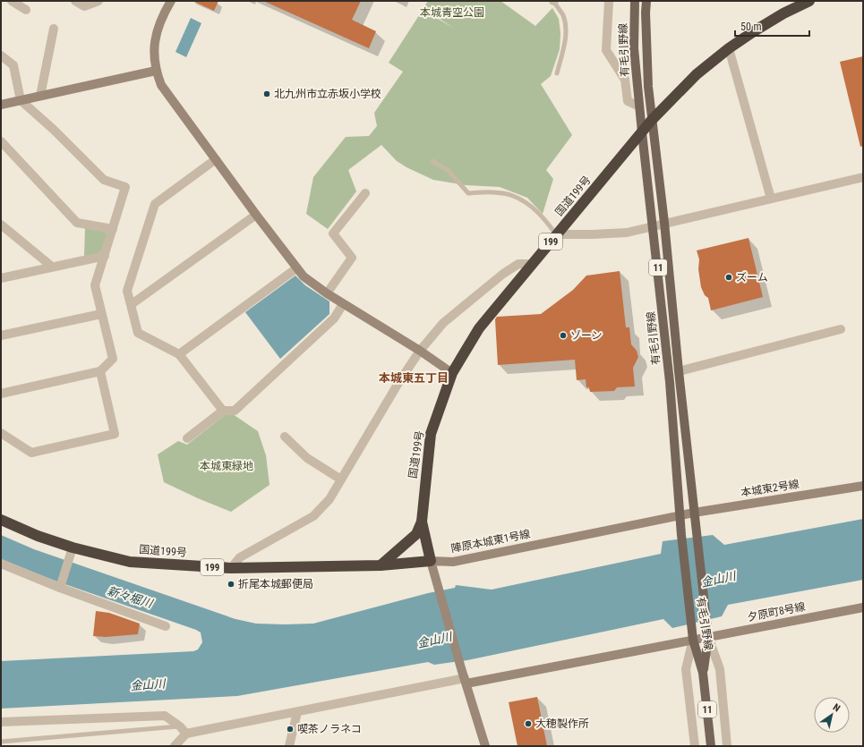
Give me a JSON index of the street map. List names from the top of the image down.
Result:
{
  "streets": {
    "highway": ["国道199号", "199"],
    "main road": ["有毛引野線", "11"],
    "street": ["本城東2号線", "陣原本城東1号線", "夕原町8号線"]
  },
  "crossings": [
    ["有毛引野線", "国道199号"],
    ["有毛引野線", "本城東2号線"],
    ["有毛引野線", "陣原本城東1号線"],
    ["有毛引野線", "夕原町8号線"],
    ["国道199号", "199"],
    ["国道199号", "陣原本城東1号線"],
    ["本城東2号線", "陣原本城東1号線"]
  ],
  "districts": ["本城東五丁目"],
  "water": ["金山川", "新々堀川"],
  "parks": ["本城青空公園", "本城東緑地"],
  "places": [
    "北九州市立赤坂小学校",
    "ズーム",
    "ゾーン",
    "折尾本城郵便局",
    "大穂製作所",
    "喫茶ノラネコ"
  ],
  "scale_bar": "50 m",
  "north": "top right"
}
